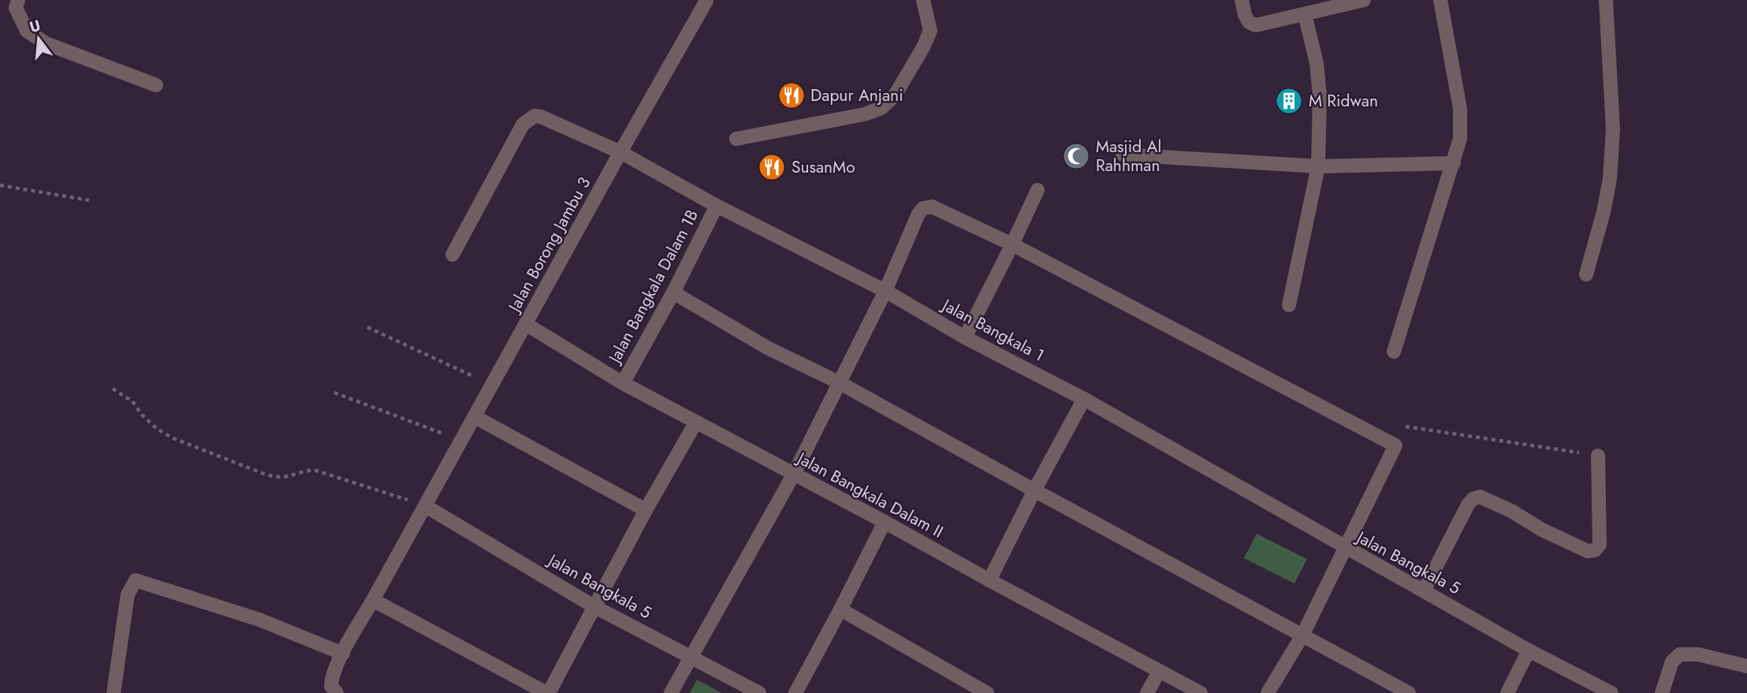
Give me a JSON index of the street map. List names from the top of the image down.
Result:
{
  "streets": {
    "street": [
      "Jalan Borong Jambu 3",
      "Jalan Bangkala Dalam 1B",
      "Jalan Bangkala 1",
      "Jalan Bangkala Dalam II",
      "Jalan Bangkala 5"
    ]
  },
  "crossings": [
    ["Jalan Borong Jambu 3", "Jalan Bangkala 1"],
    ["Jalan Borong Jambu 3", "Jalan Bangkala Dalam II"],
    ["Jalan Borong Jambu 3", "Jalan Bangkala 5"],
    ["Jalan Bangkala Dalam 1B", "Jalan Bangkala 1"],
    ["Jalan Bangkala Dalam 1B", "Jalan Bangkala Dalam II"],
    ["Jalan Bangkala 1", "Jalan Bangkala 5"]
  ],
  "places": {
    "restaurant": ["Dapur Anjani", "SusanMo"],
    "building": ["M Ridwan"],
    "mosque": ["Masjid Al Rahhman"]
  },
  "north": "top"
}
